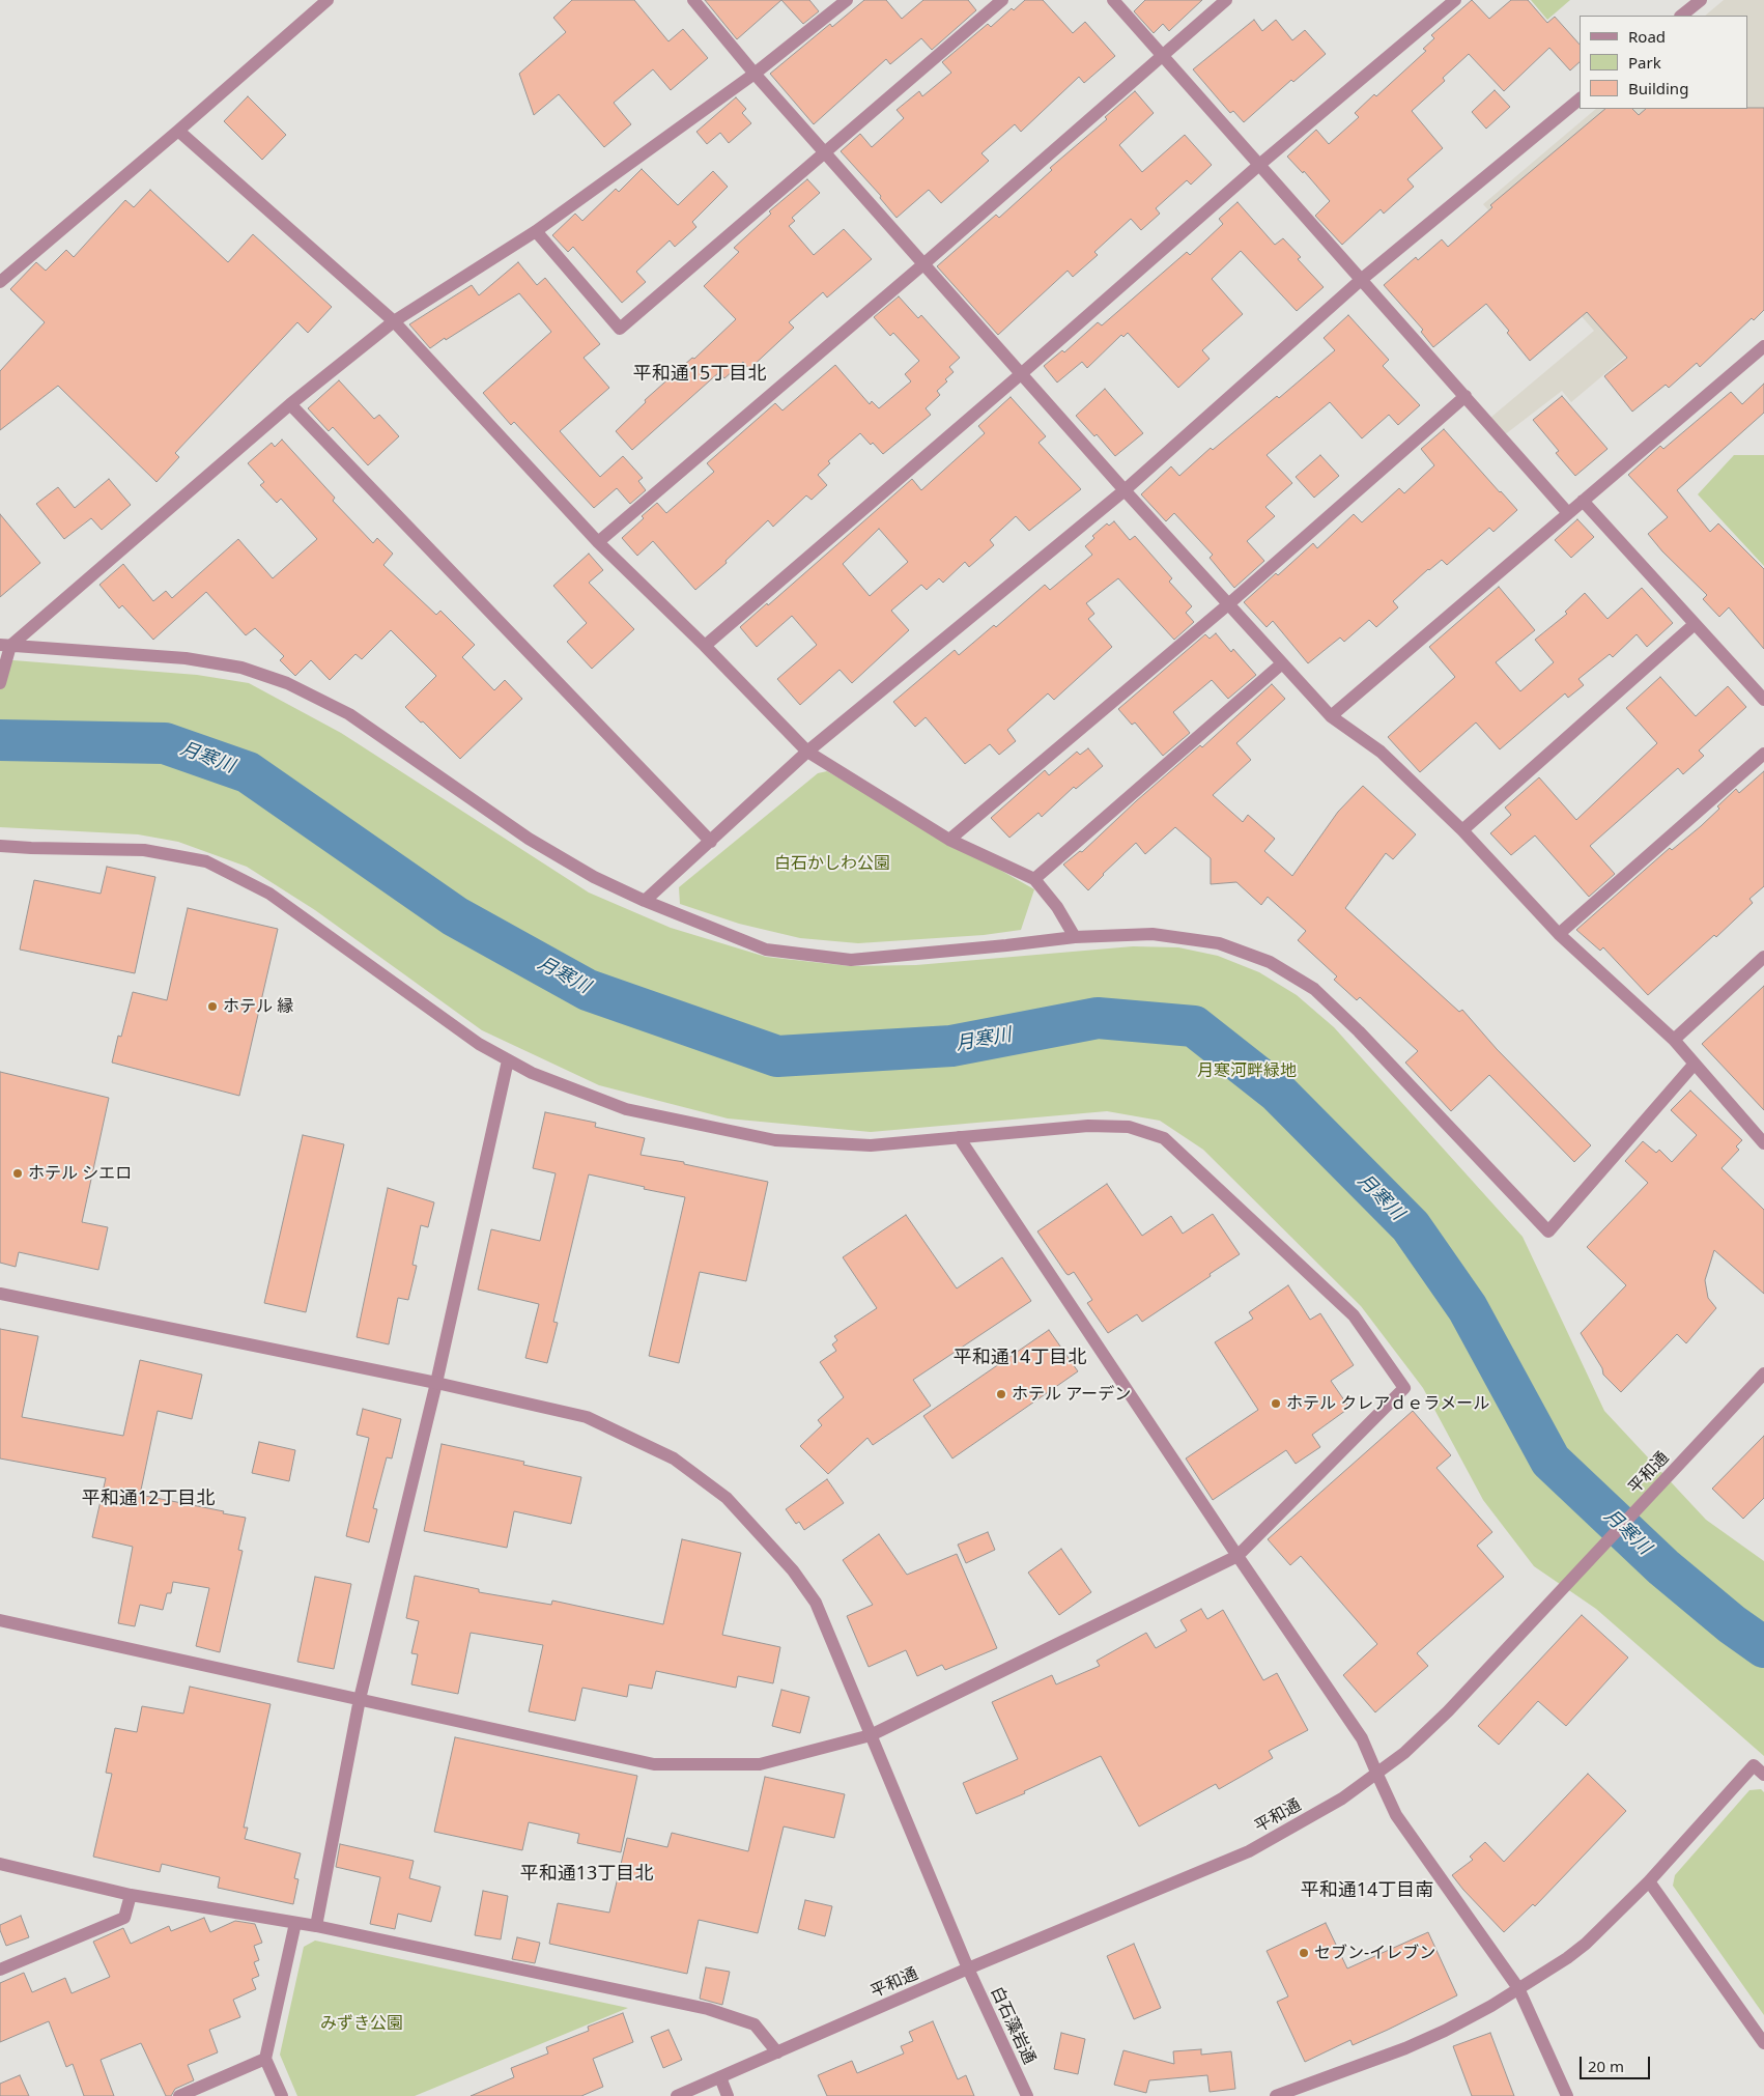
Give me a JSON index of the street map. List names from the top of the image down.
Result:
{
  "streets": {
    "street": ["平和通", "白石藻岩通"]
  },
  "crossings": [
    ["平和通", "白石藻岩通"]
  ],
  "districts": [
    "平和通15丁目北",
    "平和通14丁目北",
    "平和通12丁目北",
    "平和通13丁目北",
    "平和通14丁目南"
  ],
  "water": ["月寒川"],
  "parks": ["白石かしわ公園", "月寒河畔緑地", "みずき公園"],
  "places": [
    "ホテル 縁",
    "ホテル シエロ",
    "ホテル アーデン",
    "ホテル クレアｄｅラメール",
    "セブン-イレブン"
  ],
  "legend": ["Road", "Park", "Building"],
  "scale_bar": "20 m"
}
